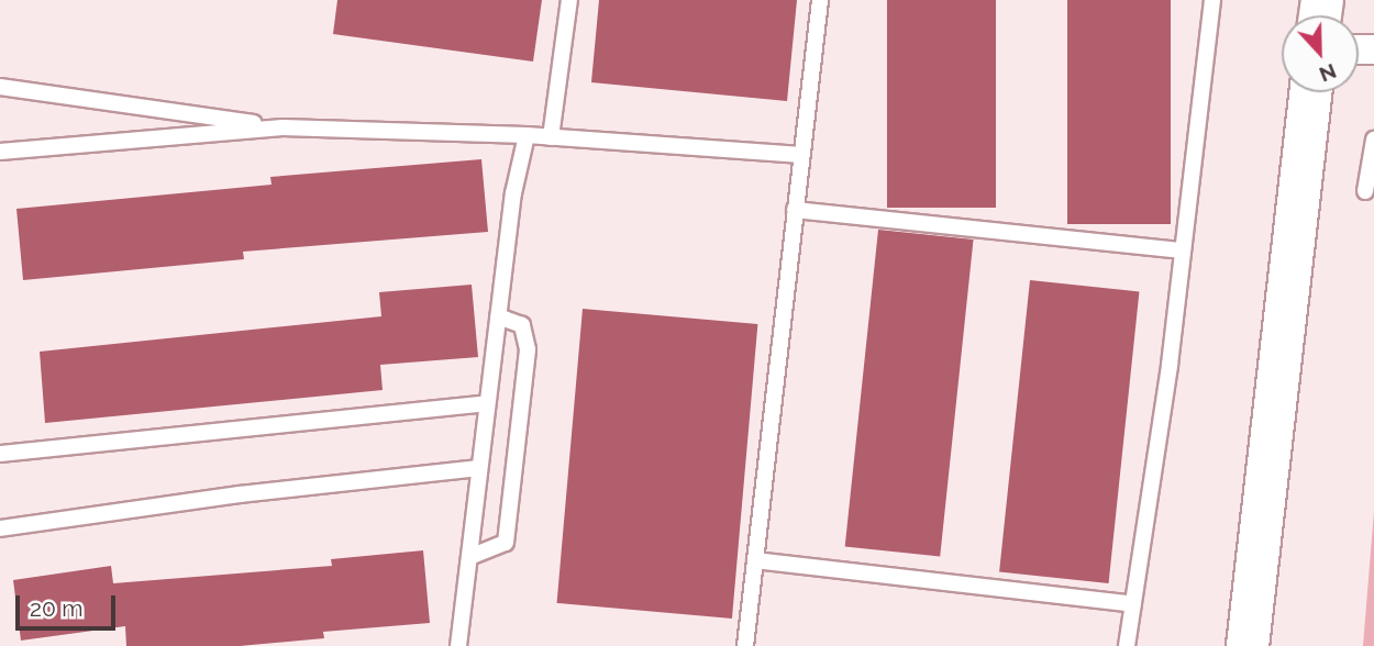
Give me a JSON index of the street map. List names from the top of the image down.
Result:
{
  "scale_bar": "20 m",
  "north": "bottom"
}
